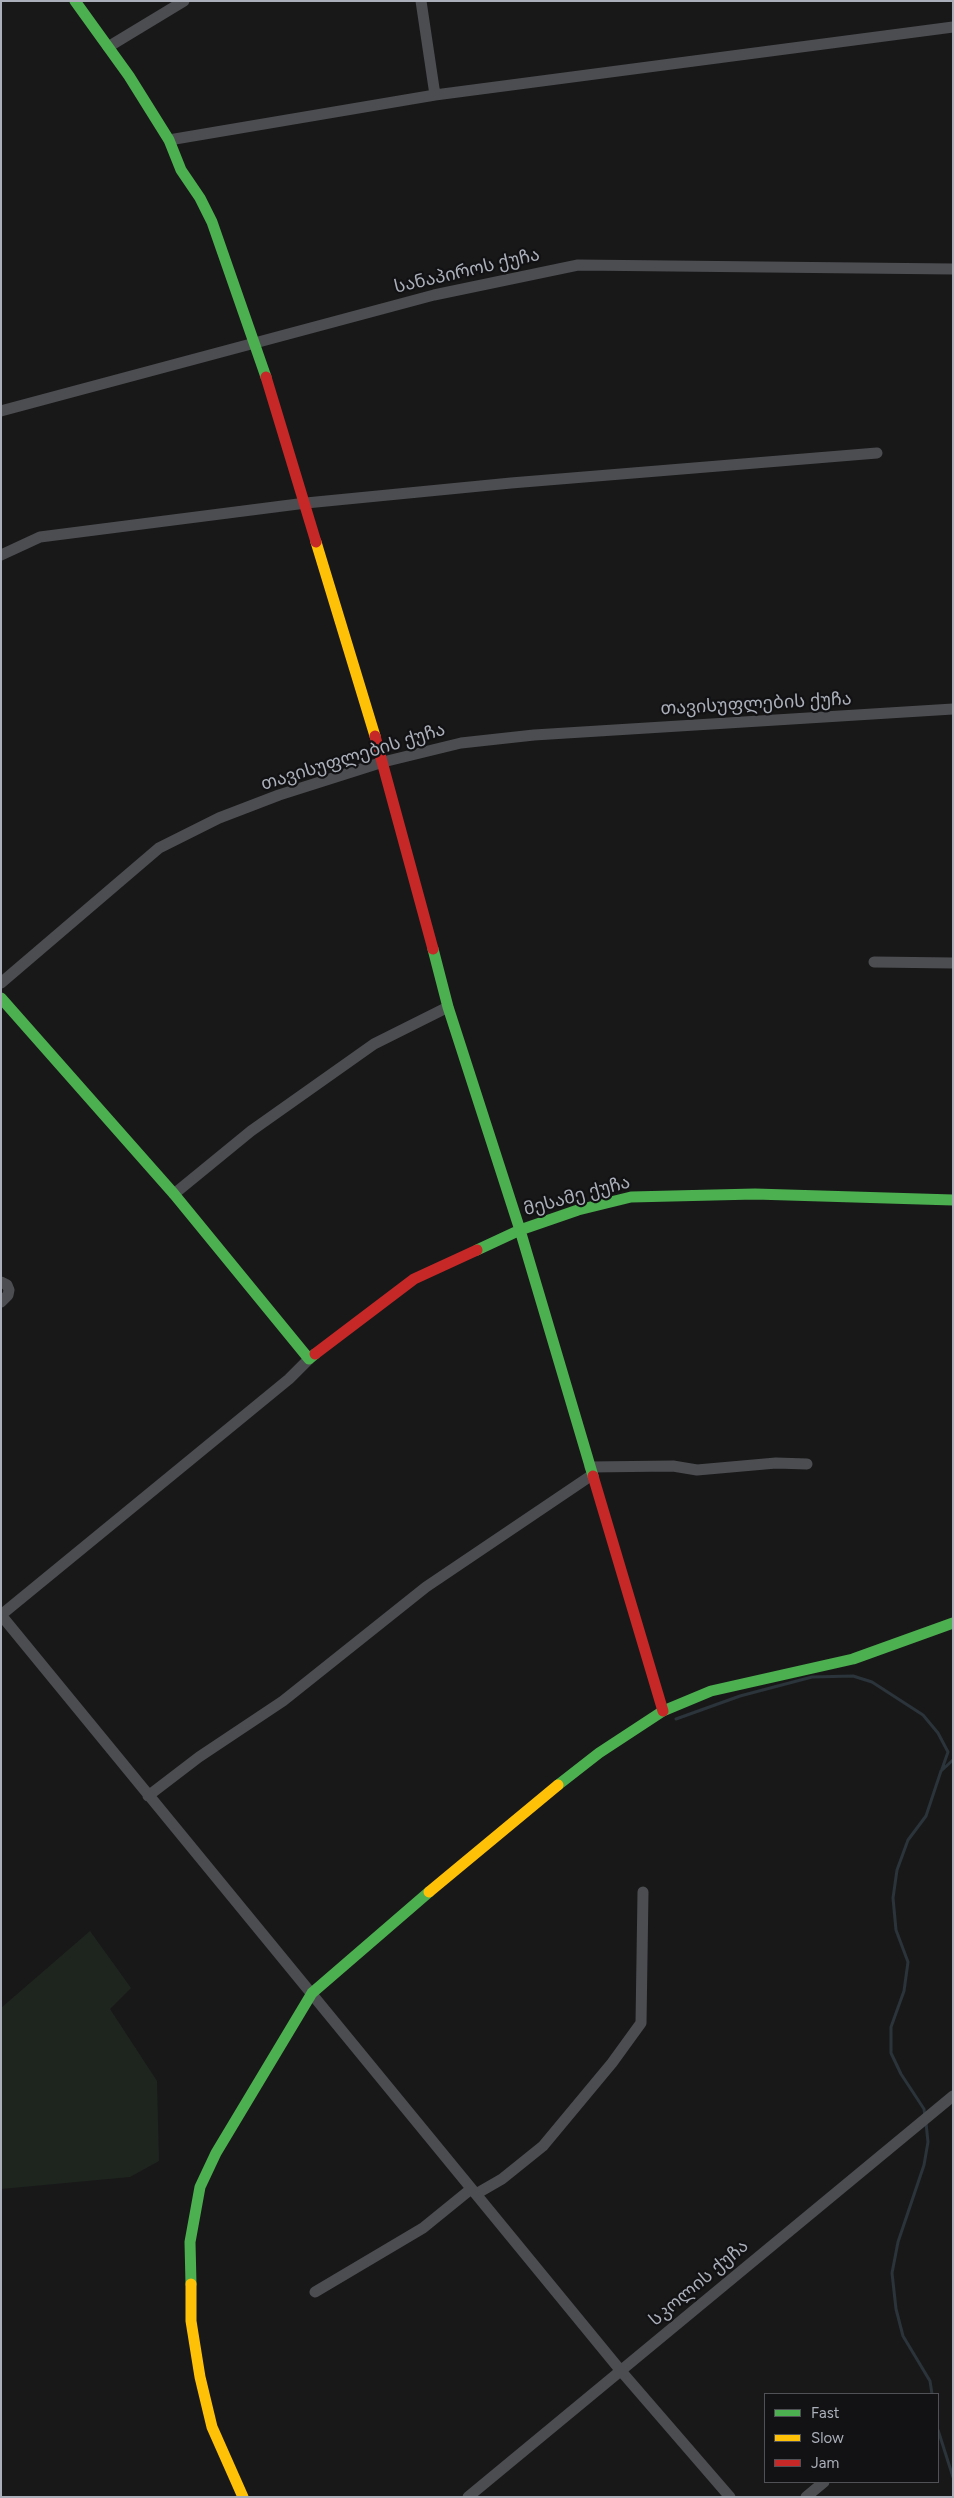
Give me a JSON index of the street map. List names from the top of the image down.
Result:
{
  "streets": {
    "street": [
      "სანაპიროს ქუჩა",
      "თავისუფლების ქუჩა",
      "მესამე ქუჩა",
      "სკოლის ქუჩა"
    ]
  },
  "legend": ["Fast", "Slow", "Jam"]
}
